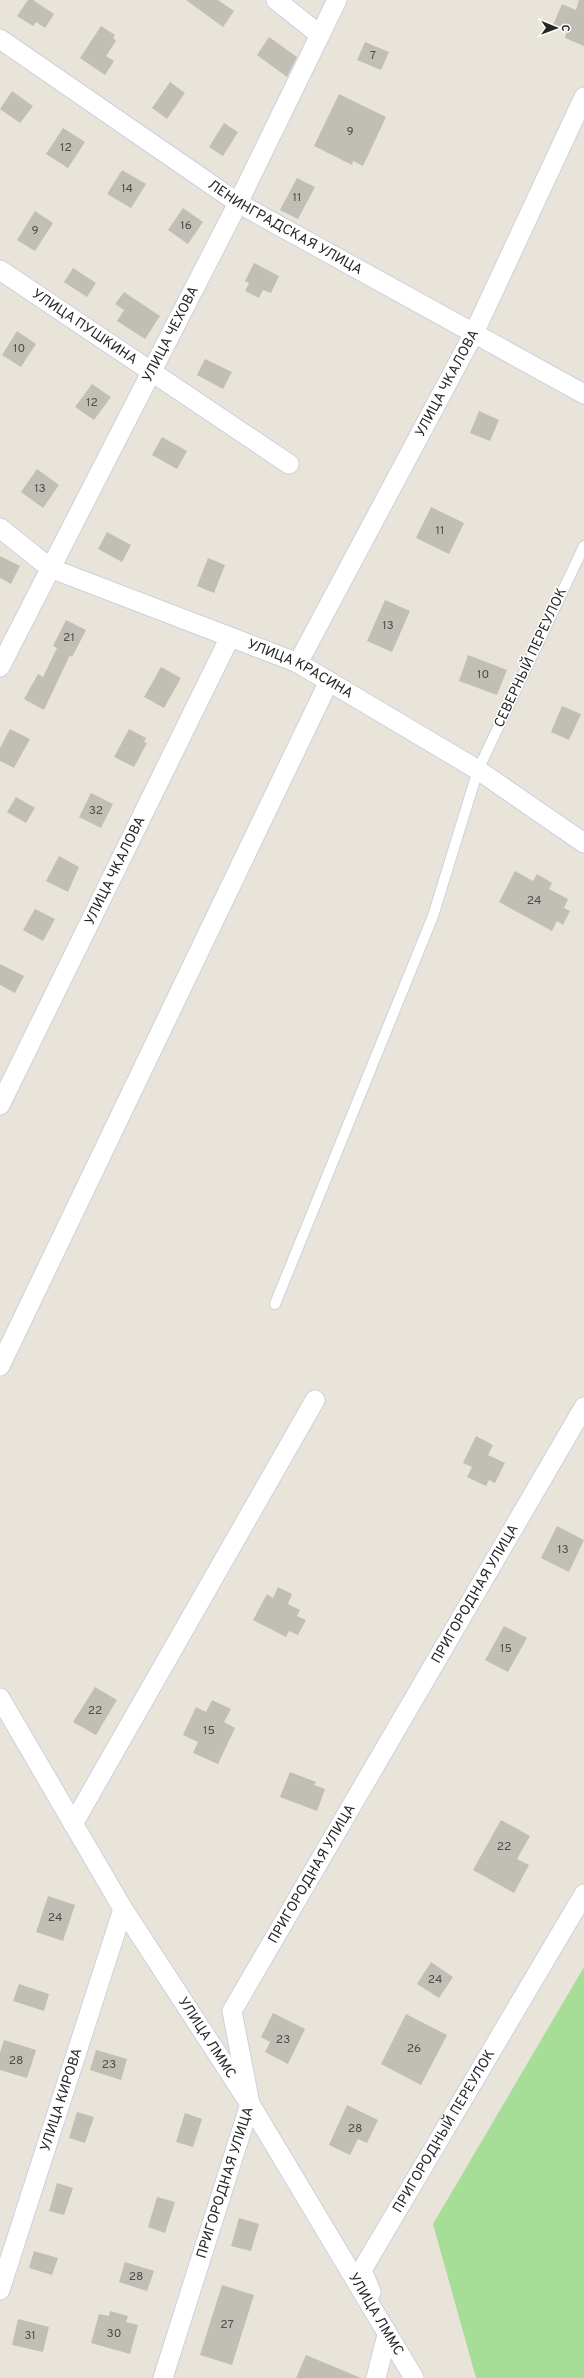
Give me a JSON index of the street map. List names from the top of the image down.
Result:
{
  "streets": {
    "street": [
      "ЛЕНИНГРАДСКАЯ УЛИЦА",
      "УЛИЦА ПУШКИНА",
      "УЛИЦА ЧЕХОВА",
      "УЛИЦА ЧКАЛОВА",
      "УЛИЦА КРАСИНА",
      "ПРИГОРОДНАЯ УЛИЦА",
      "УЛИЦА ЛММС",
      "УЛИЦА КИРОВА",
      "ПРИГОРОДНЫЙ ПЕРЕУЛОК"
    ],
    "lane": ["СЕВЕРНЫЙ ПЕРЕУЛОК"]
  },
  "crossings": [
    ["ЛЕНИНГРАДСКАЯ УЛИЦА", "УЛИЦА ЧЕХОВА"],
    ["ЛЕНИНГРАДСКАЯ УЛИЦА", "УЛИЦА ЧКАЛОВА"],
    ["УЛИЦА ПУШКИНА", "УЛИЦА ЧЕХОВА"],
    ["УЛИЦА ЧЕХОВА", "УЛИЦА КРАСИНА"],
    ["УЛИЦА ЧКАЛОВА", "УЛИЦА КРАСИНА"],
    ["СЕВЕРНЫЙ ПЕРЕУЛОК", "УЛИЦА КРАСИНА"],
    ["ПРИГОРОДНАЯ УЛИЦА", "УЛИЦА ЛММС"],
    ["УЛИЦА ЛММС", "УЛИЦА КИРОВА"],
    ["УЛИЦА ЛММС", "ПРИГОРОДНЫЙ ПЕРЕУЛОК"]
  ],
  "house_numbers": [
    "7",
    "9",
    "12",
    "14",
    "11",
    "16",
    "9",
    "10",
    "12",
    "13",
    "11",
    "13",
    "21",
    "10",
    "32",
    "24",
    "13",
    "15",
    "22",
    "15",
    "22",
    "24",
    "24",
    "23",
    "26",
    "28",
    "23",
    "28",
    "28",
    "27",
    "30",
    "31"
  ],
  "north": "right"
}
